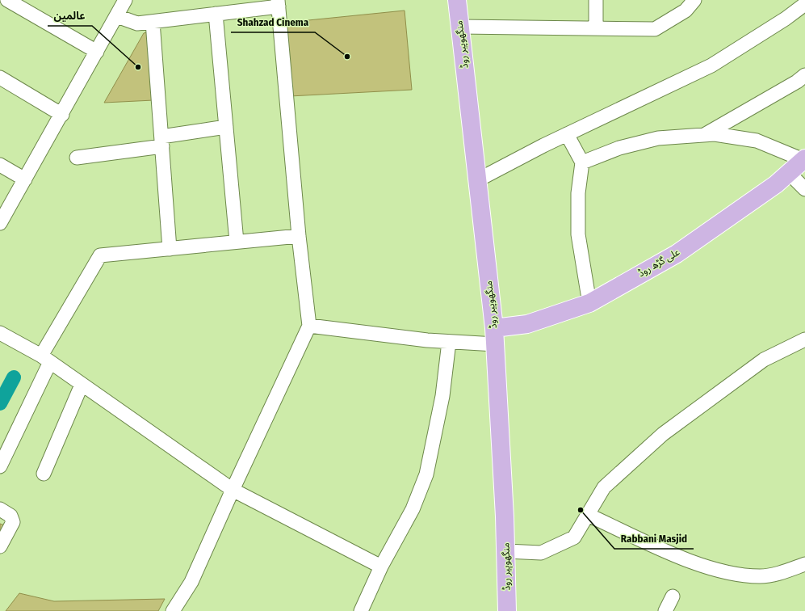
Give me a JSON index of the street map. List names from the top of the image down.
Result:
{
  "streets": {
    "main road": ["منگھوپیر روڈ", "علی گڑھ روڈ"]
  },
  "crossings": [
    ["منگھوپیر روڈ", "علی گڑھ روڈ"]
  ],
  "places": ["Shahzad Cinema", "عالمین", "Rabbani Masjid"]
}
